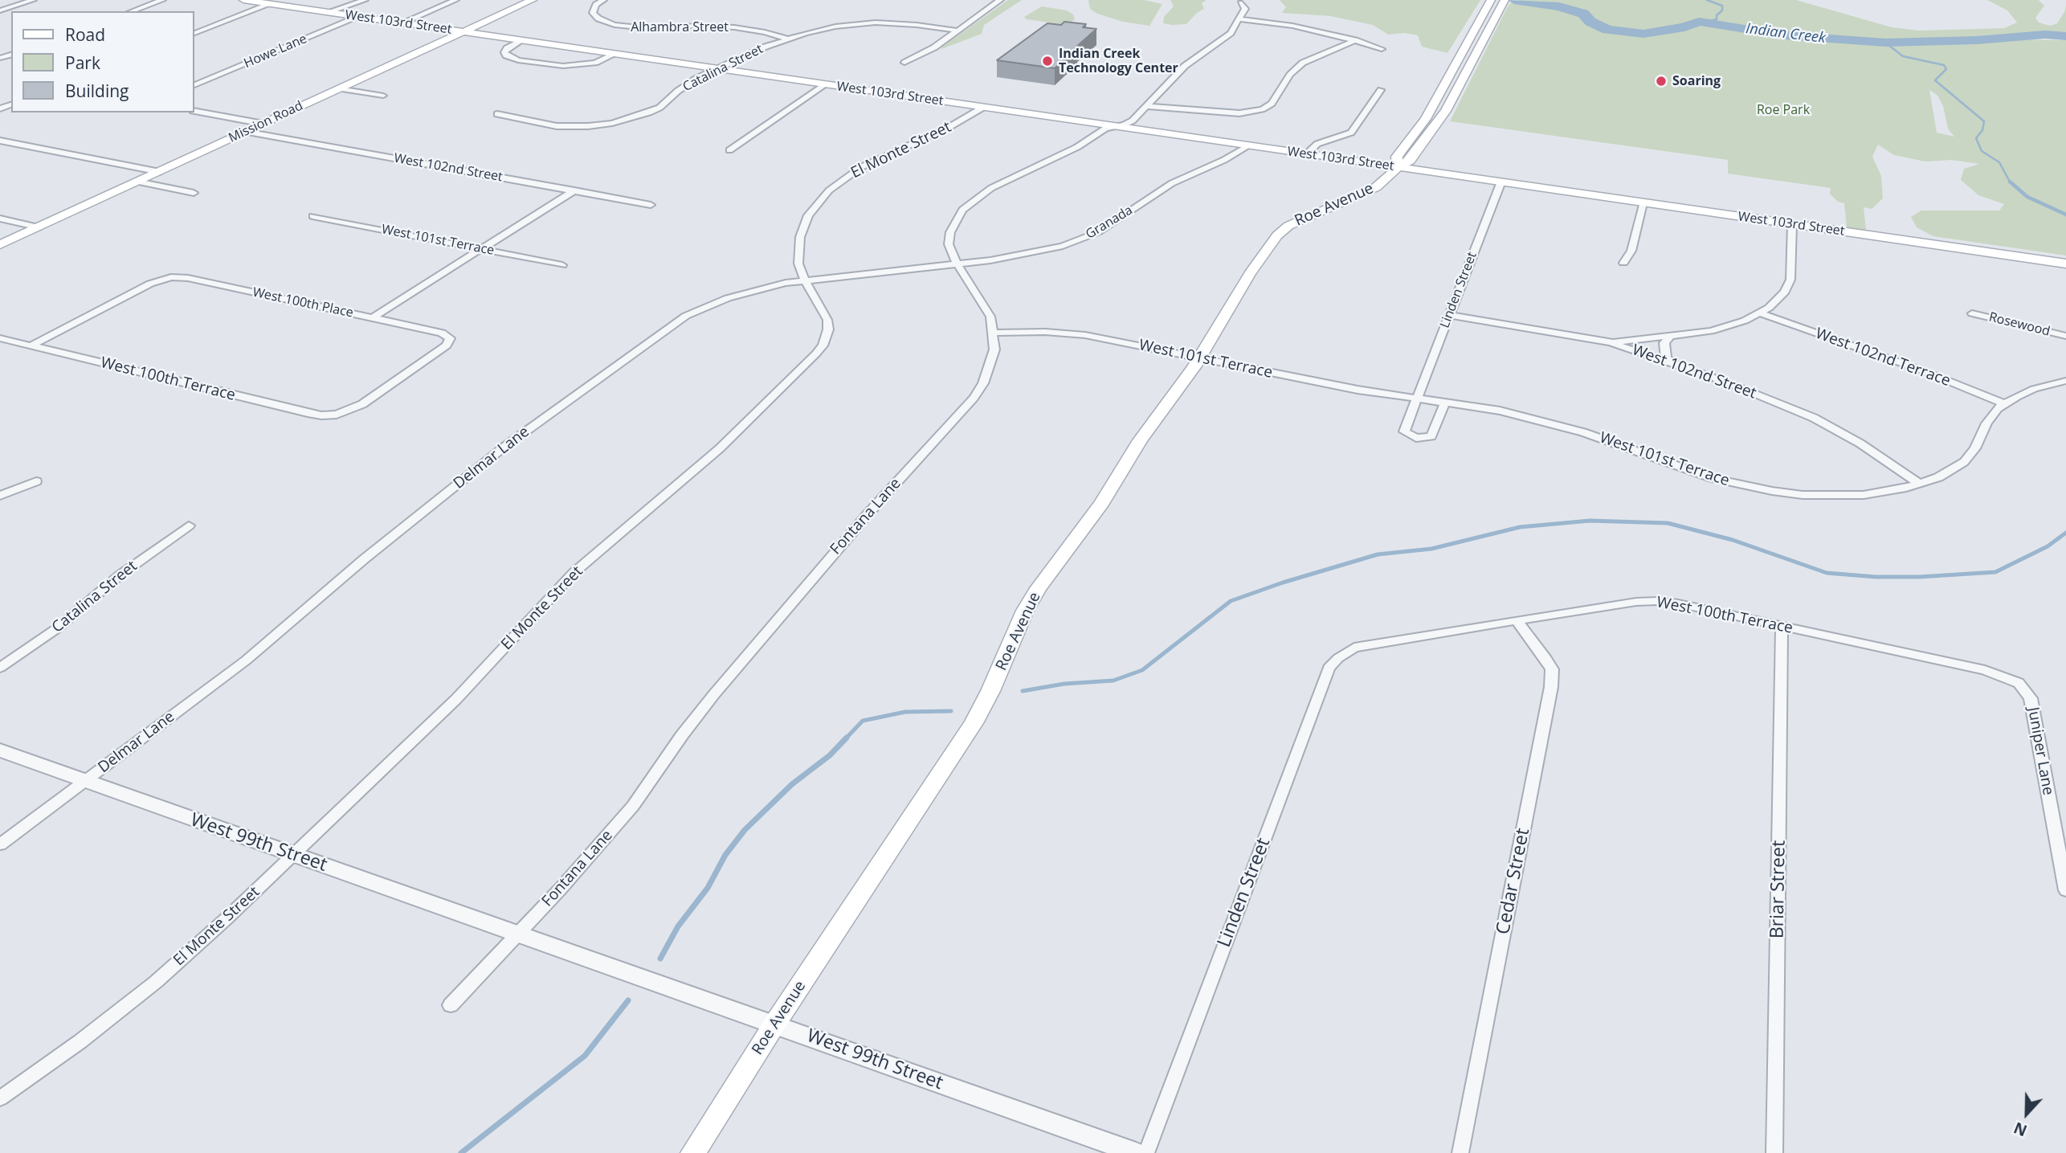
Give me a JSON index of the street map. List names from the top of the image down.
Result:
{
  "streets": {
    "main road": ["West 103rd Street", "Mission Road", "Roe Avenue"],
    "street": [
      "Alhambra Street",
      "Howe Lane",
      "Catalina Street",
      "El Monte Street",
      "West 102nd Street",
      "Granada",
      "West 101st Terrace",
      "Linden Street",
      "West 100th Place",
      "Rosewood",
      "West 102nd Terrace",
      "West 100th Terrace",
      "Delmar Lane",
      "Fontana Lane",
      "Juniper Lane",
      "West 99th Street",
      "Cedar Street",
      "Briar Street"
    ]
  },
  "crossings": [
    ["West 103rd Street", "Howe Lane"],
    ["West 103rd Street", "Catalina Street"],
    ["West 103rd Street", "Mission Road"],
    ["West 103rd Street", "El Monte Street"],
    ["West 103rd Street", "Roe Avenue"],
    ["West 103rd Street", "Granada"],
    ["West 103rd Street", "Linden Street"],
    ["West 103rd Street", "Fontana Lane"],
    ["Alhambra Street", "Catalina Street"],
    ["Mission Road", "West 102nd Street"],
    ["El Monte Street", "Delmar Lane"],
    ["El Monte Street", "West 99th Street"],
    ["West 102nd Street", "West 101st Terrace"],
    ["West 102nd Street", "Linden Street"],
    ["Roe Avenue", "West 101st Terrace"],
    ["Roe Avenue", "West 99th Street"],
    ["Granada", "Delmar Lane"],
    ["Granada", "Fontana Lane"],
    ["West 101st Terrace", "Linden Street"],
    ["West 101st Terrace", "West 102nd Terrace"],
    ["West 101st Terrace", "Fontana Lane"],
    ["Linden Street", "West 100th Terrace"],
    ["West 100th Place", "West 100th Terrace"],
    ["West 100th Terrace", "Juniper Lane"],
    ["West 100th Terrace", "Cedar Street"],
    ["West 100th Terrace", "Briar Street"],
    ["Delmar Lane", "Fontana Lane"],
    ["Delmar Lane", "West 99th Street"],
    ["Fontana Lane", "West 99th Street"]
  ],
  "water": ["Indian Creek"],
  "parks": ["Roe Park"],
  "places": ["Indian Creek Technology Center", "Soaring"],
  "legend": ["Road", "Park", "Building"],
  "north": "bottom"
}
